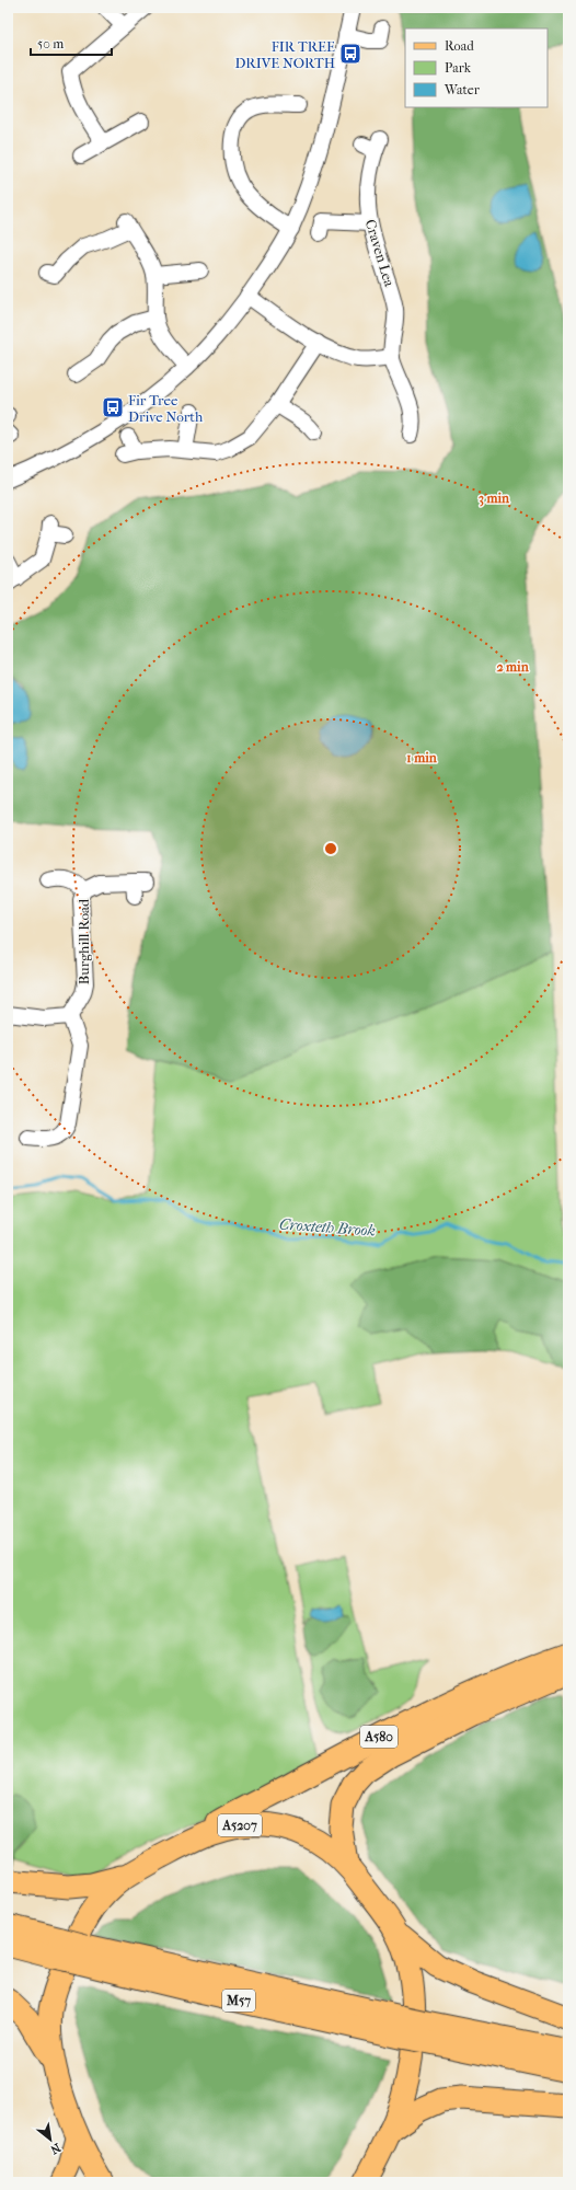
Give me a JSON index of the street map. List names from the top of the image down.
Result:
{
  "streets": {
    "highway": ["A580", "A5207", "M57"],
    "street": ["Craven Lea", "Burghill Road"]
  },
  "crossings": [
    ["A580", "A5207"]
  ],
  "water": ["Croxteth Brook"],
  "places": {
    "bus stop": ["FIR TREE DRIVE NORTH", "Fir Tree Drive North"]
  },
  "legend": ["Road", "Park", "Water"],
  "scale_bar": "50 m",
  "north": "bottom right",
  "rings": ["3 min", "2 min", "1 min"]
}
